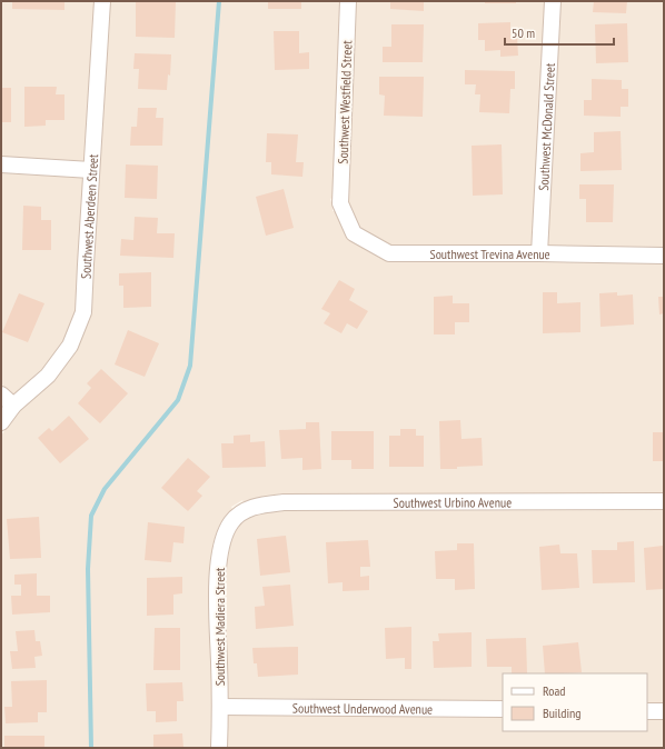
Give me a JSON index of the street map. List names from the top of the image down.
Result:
{
  "streets": {
    "street": [
      "Southwest Westfield Street",
      "Southwest McDonald Street",
      "Southwest Aberdeen Street",
      "Southwest Trevina Avenue",
      "Southwest Urbino Avenue",
      "Southwest Madiera Street",
      "Southwest Underwood Avenue"
    ]
  },
  "crossings": [
    ["Southwest Westfield Street", "Southwest Trevina Avenue"],
    ["Southwest McDonald Street", "Southwest Trevina Avenue"],
    ["Southwest Urbino Avenue", "Southwest Madiera Street"],
    ["Southwest Madiera Street", "Southwest Underwood Avenue"]
  ],
  "legend": ["Road", "Building"],
  "scale_bar": "50 m"
}
